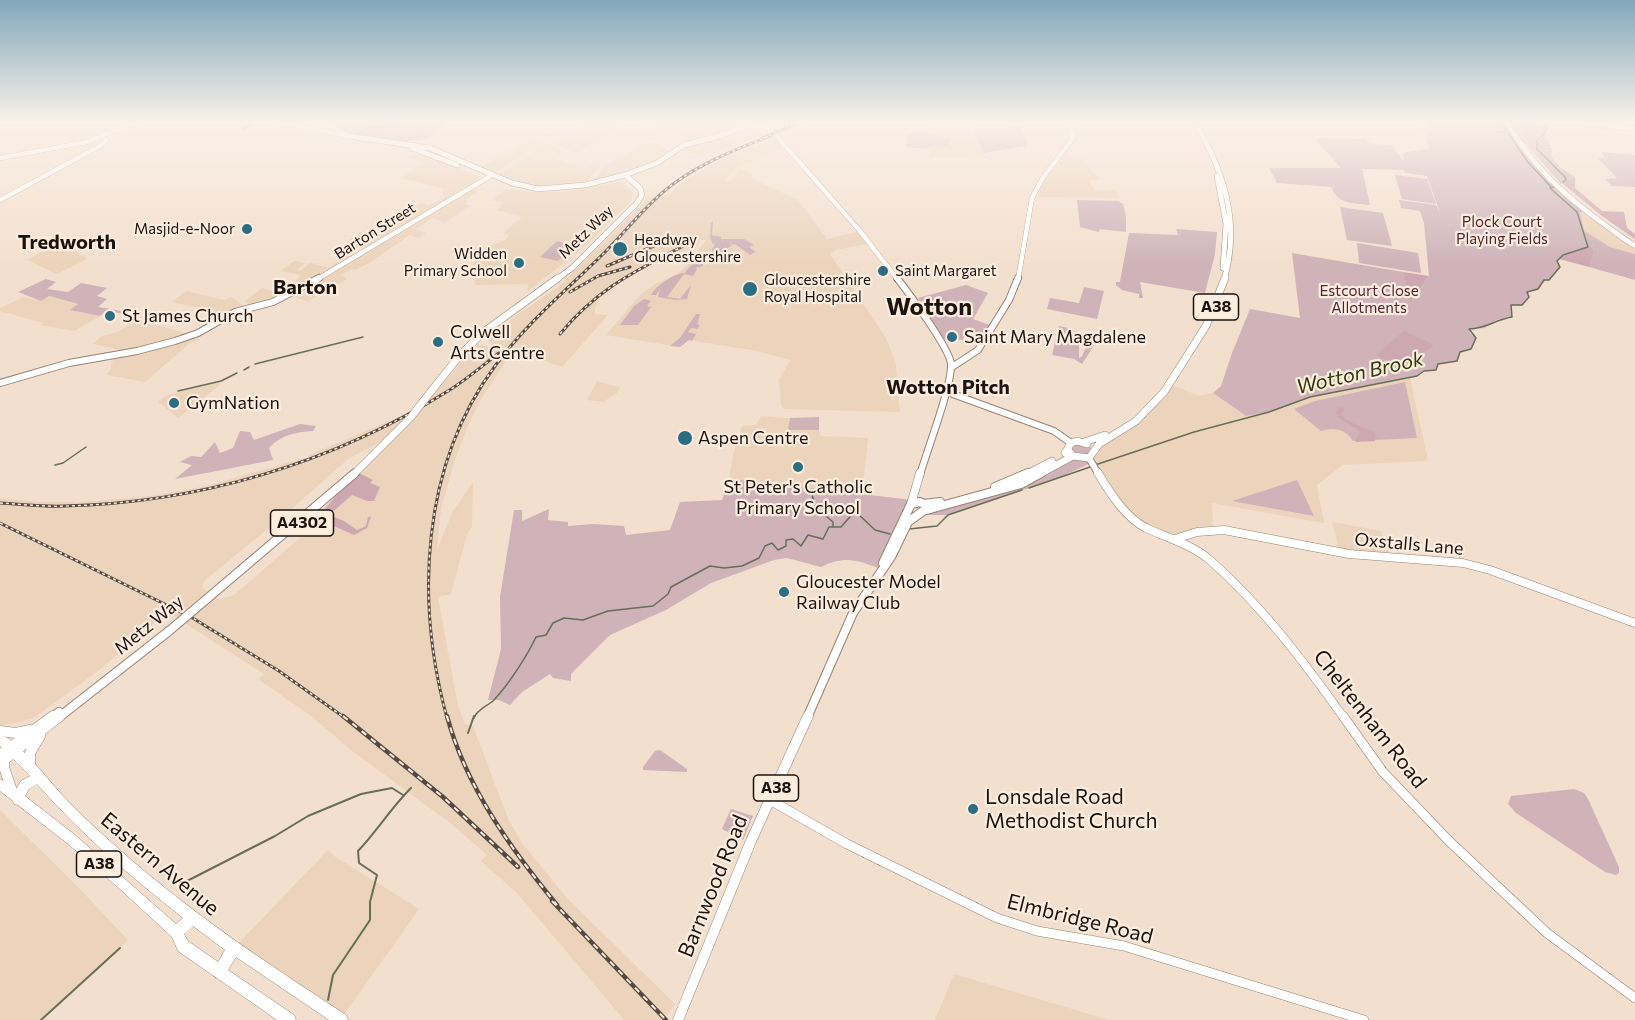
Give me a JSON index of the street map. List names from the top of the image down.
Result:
{
  "streets": {
    "highway": ["A38", "Eastern Avenue"],
    "main road": [
      "Barton Street",
      "Metz Way",
      "A4302",
      "Oxstalls Lane",
      "Cheltenham Road",
      "Barnwood Road",
      "Elmbridge Road"
    ]
  },
  "crossings": [
    ["Metz Way", "Eastern Avenue"],
    ["A38", "Cheltenham Road"],
    ["A38", "Barnwood Road"],
    ["Oxstalls Lane", "Cheltenham Road"],
    ["Barnwood Road", "Elmbridge Road"]
  ],
  "districts": [
    "Tredworth",
    "Barton",
    "Wotton",
    "Wotton Pitch"
  ],
  "water": ["Wotton Brook"],
  "parks": ["Plock Court Playing Fields", "Estcourt Close Allotments"],
  "places": [
    "Masjid-e-Noor",
    "Headway Gloucestershire",
    "Widden Primary School",
    "Saint Margaret",
    "Gloucestershire Royal Hospital",
    "St James Church",
    "Saint Mary Magdalene",
    "Colwell Arts Centre",
    "GymNation",
    "Aspen Centre",
    "St Peter's Catholic Primary School",
    "Gloucester Model Railway Club",
    "Lonsdale Road Methodist Church"
  ]
}
